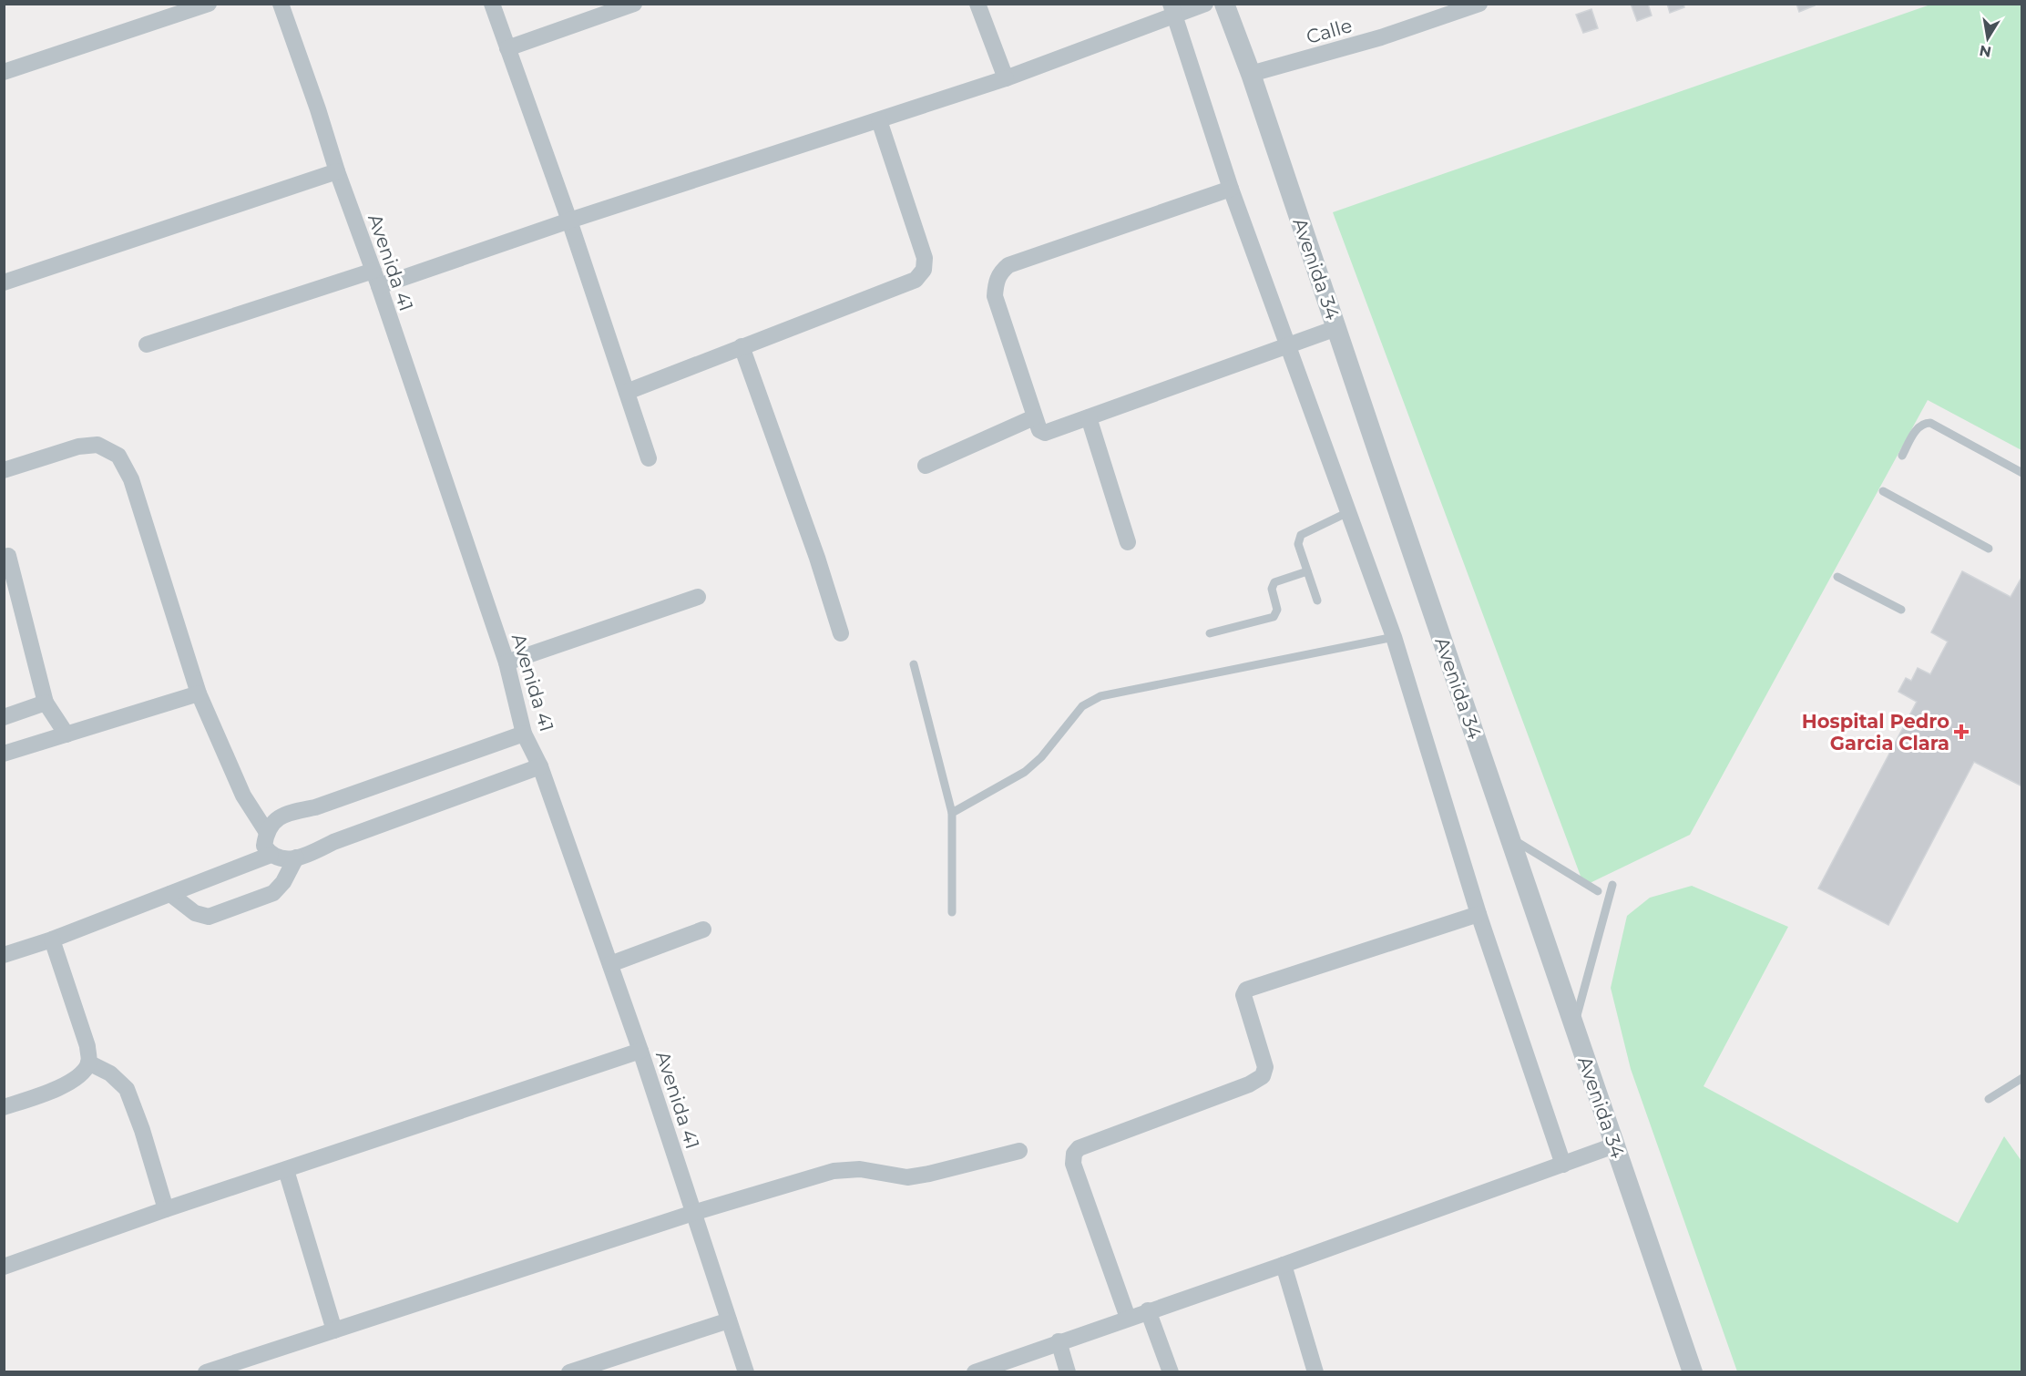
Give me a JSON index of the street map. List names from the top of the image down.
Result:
{
  "streets": {
    "street": ["Calle", "Avenida 41", "Avenida 34"]
  },
  "crossings": [
    ["Calle", "Avenida 34"]
  ],
  "places": {
    "health": ["Hospital Pedro Garcia Clara"]
  },
  "north": "bottom"
}
